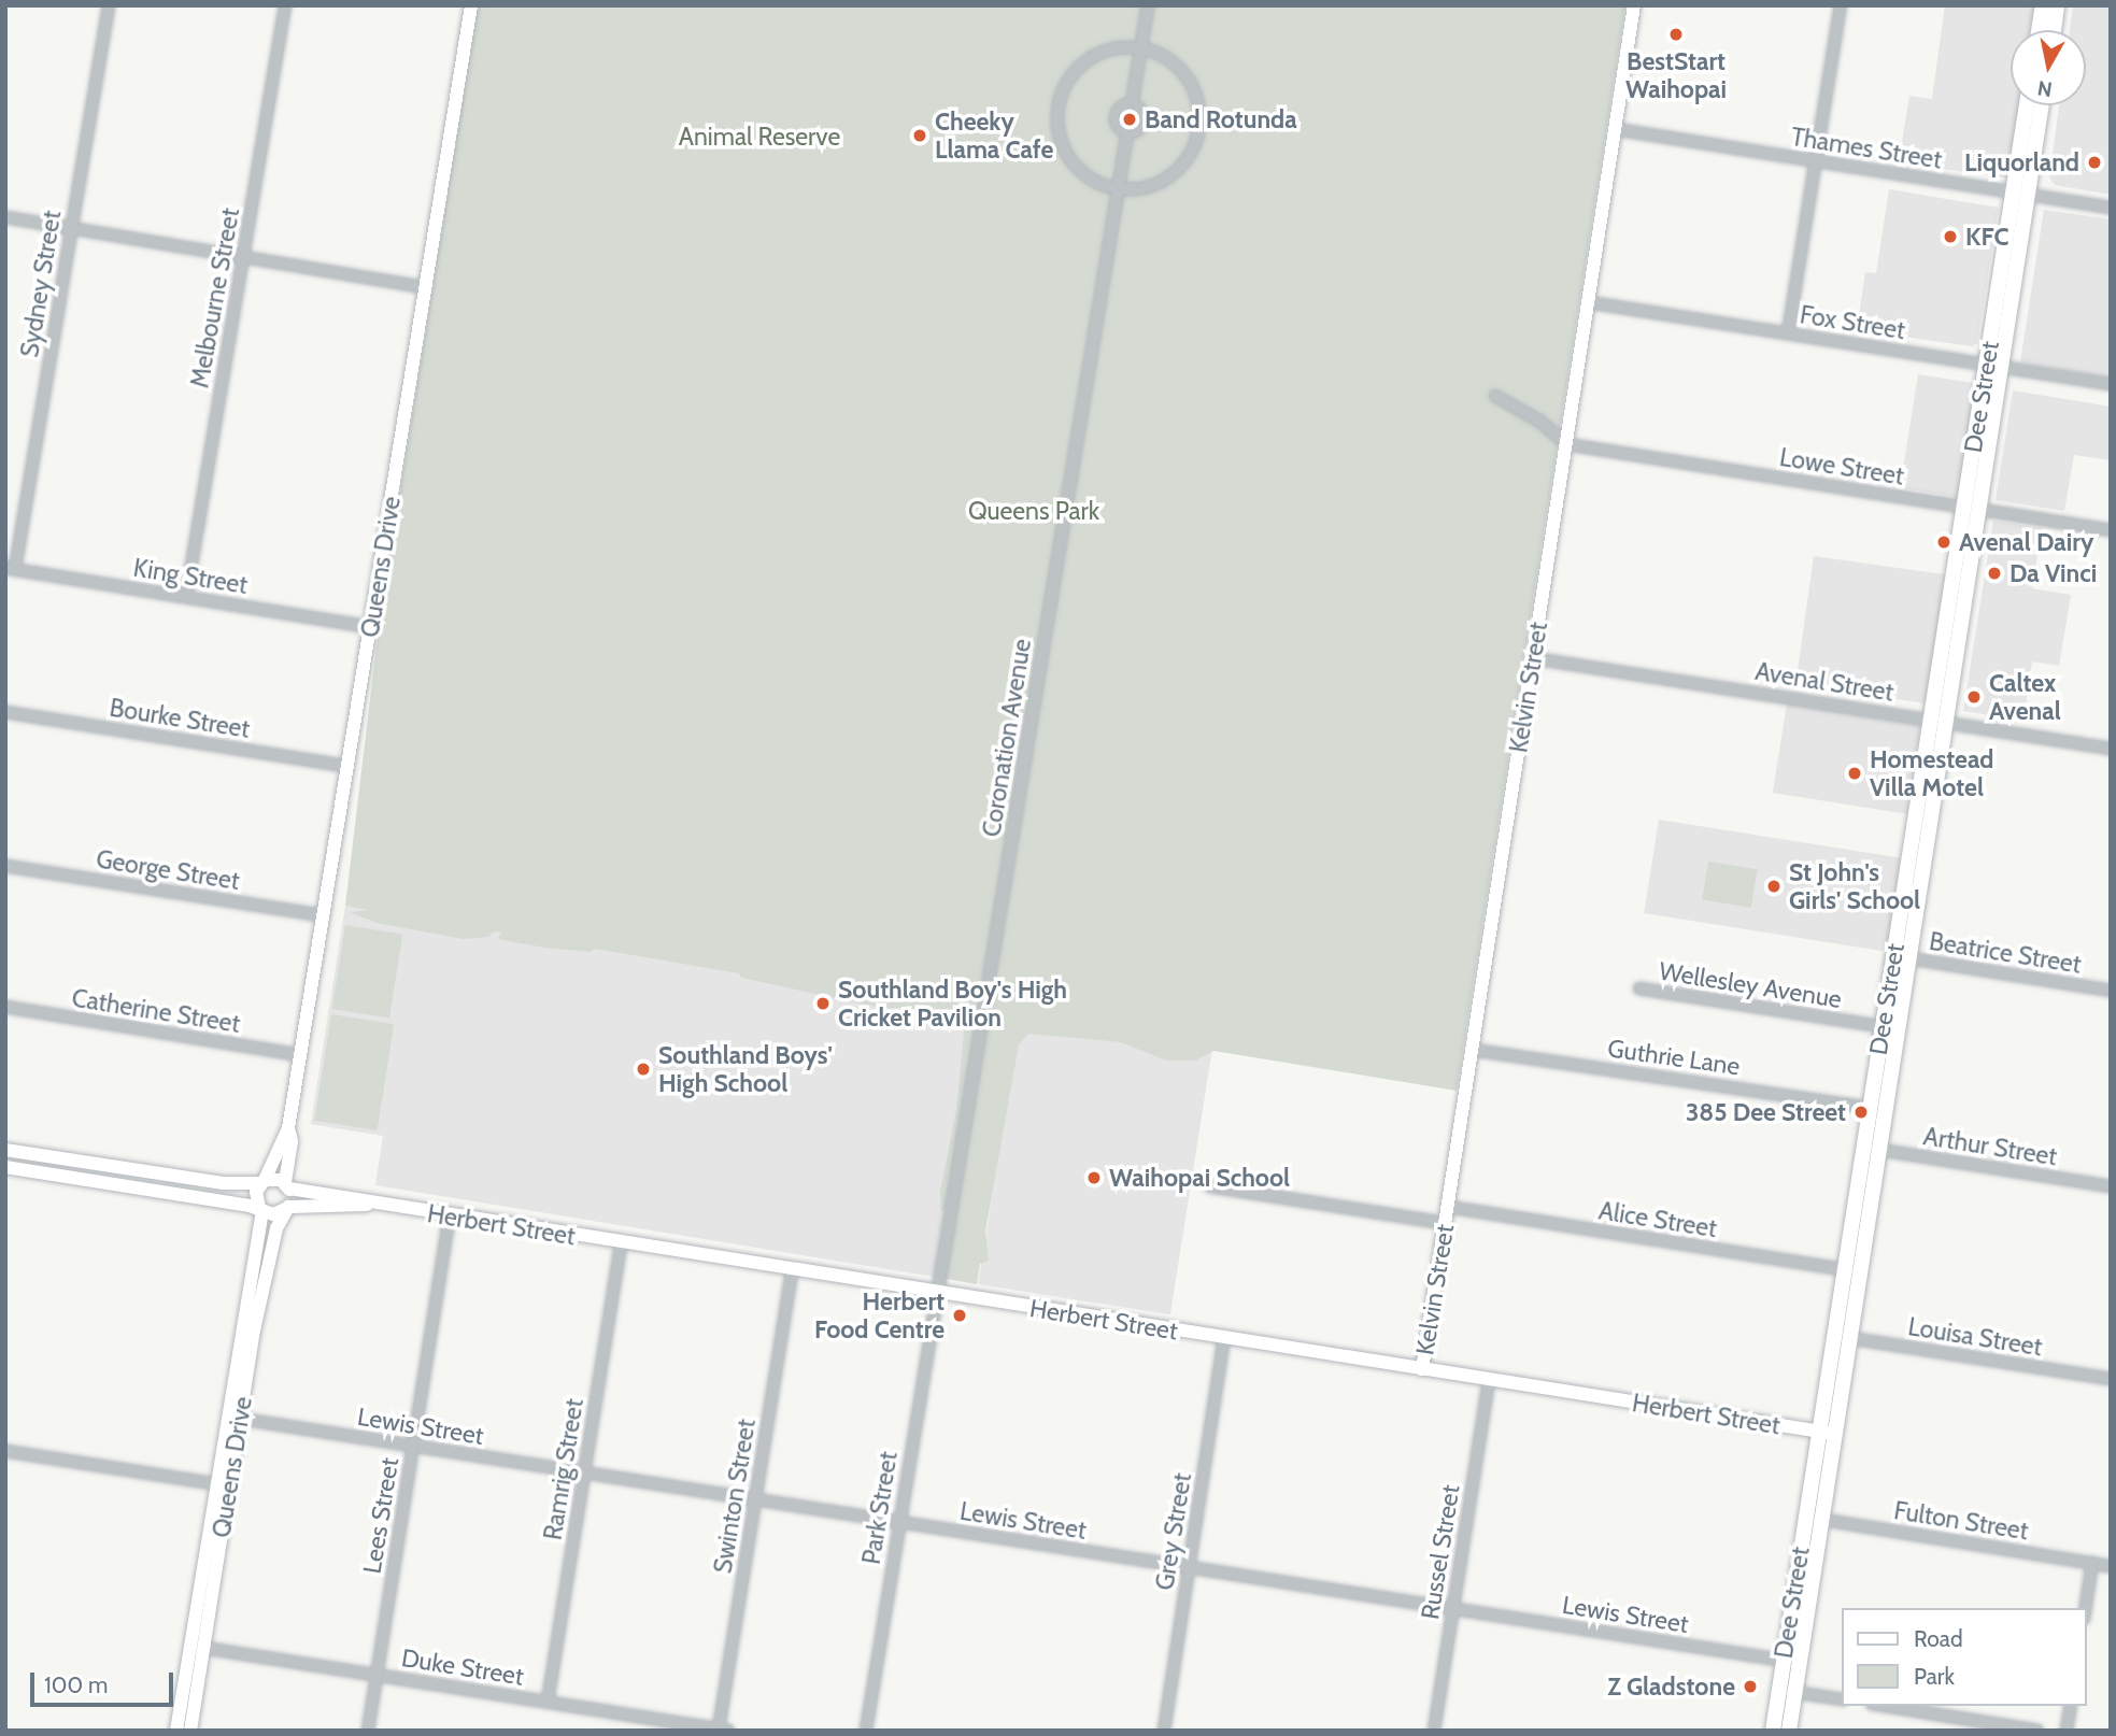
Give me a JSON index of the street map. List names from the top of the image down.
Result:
{
  "streets": {
    "main road": [
      "Dee Street",
      "Queens Drive",
      "Kelvin Street",
      "Herbert Street"
    ],
    "street": [
      "Thames Street",
      "Sydney Street",
      "Melbourne Street",
      "Fox Street",
      "Lowe Street",
      "King Street",
      "Avenal Street",
      "Bourke Street",
      "Coronation Avenue",
      "George Street",
      "Beatrice Street",
      "Wellesley Avenue",
      "Catherine Street",
      "Guthrie Lane",
      "Arthur Street",
      "Alice Street",
      "Louisa Street",
      "Lewis Street",
      "Ramrig Street",
      "Swinton Street",
      "Park Street",
      "Lees Street",
      "Fulton Street",
      "Grey Street",
      "Russel Street",
      "Duke Street"
    ]
  },
  "crossings": [
    ["Thames Street", "Dee Street"],
    ["Thames Street", "Kelvin Street"],
    ["Sydney Street", "King Street"],
    ["Melbourne Street", "King Street"],
    ["Fox Street", "Dee Street"],
    ["Fox Street", "Kelvin Street"],
    ["Dee Street", "Lowe Street"],
    ["Dee Street", "Avenal Street"],
    ["Dee Street", "Beatrice Street"],
    ["Dee Street", "Wellesley Avenue"],
    ["Dee Street", "Guthrie Lane"],
    ["Dee Street", "Arthur Street"],
    ["Dee Street", "Alice Street"],
    ["Dee Street", "Herbert Street"],
    ["Dee Street", "Louisa Street"],
    ["Dee Street", "Lewis Street"],
    ["Dee Street", "Fulton Street"],
    ["Lowe Street", "Kelvin Street"],
    ["Queens Drive", "King Street"],
    ["Queens Drive", "Bourke Street"],
    ["Queens Drive", "George Street"],
    ["Queens Drive", "Catherine Street"],
    ["Queens Drive", "Herbert Street"],
    ["Queens Drive", "Lewis Street"],
    ["Queens Drive", "Duke Street"],
    ["Avenal Street", "Kelvin Street"],
    ["Kelvin Street", "Guthrie Lane"],
    ["Kelvin Street", "Alice Street"],
    ["Kelvin Street", "Herbert Street"],
    ["Coronation Avenue", "Herbert Street"],
    ["Coronation Avenue", "Park Street"],
    ["Herbert Street", "Ramrig Street"],
    ["Herbert Street", "Swinton Street"],
    ["Herbert Street", "Park Street"],
    ["Herbert Street", "Lees Street"],
    ["Herbert Street", "Grey Street"],
    ["Herbert Street", "Russel Street"],
    ["Lewis Street", "Ramrig Street"],
    ["Lewis Street", "Swinton Street"],
    ["Lewis Street", "Park Street"],
    ["Lewis Street", "Lees Street"],
    ["Lewis Street", "Grey Street"],
    ["Lewis Street", "Russel Street"],
    ["Ramrig Street", "Duke Street"],
    ["Swinton Street", "Duke Street"],
    ["Lees Street", "Duke Street"]
  ],
  "parks": ["Animal Reserve", "Queens Park"],
  "places": [
    "BestStart Waihopai",
    "Band Rotunda",
    "Cheeky Llama Cafe",
    "Liquorland",
    "KFC",
    "Avenal Dairy",
    "Da Vinci",
    "Caltex Avenal",
    "Homestead Villa Motel",
    "St John's Girls' School",
    "Southland Boy's High Cricket Pavilion",
    "Southland Boys' High School",
    "385 Dee Street",
    "Waihopai School",
    "Herbert Food Centre",
    "Z Gladstone"
  ],
  "legend": ["Road", "Park"],
  "scale_bar": "100 m",
  "north": "bottom"
}
